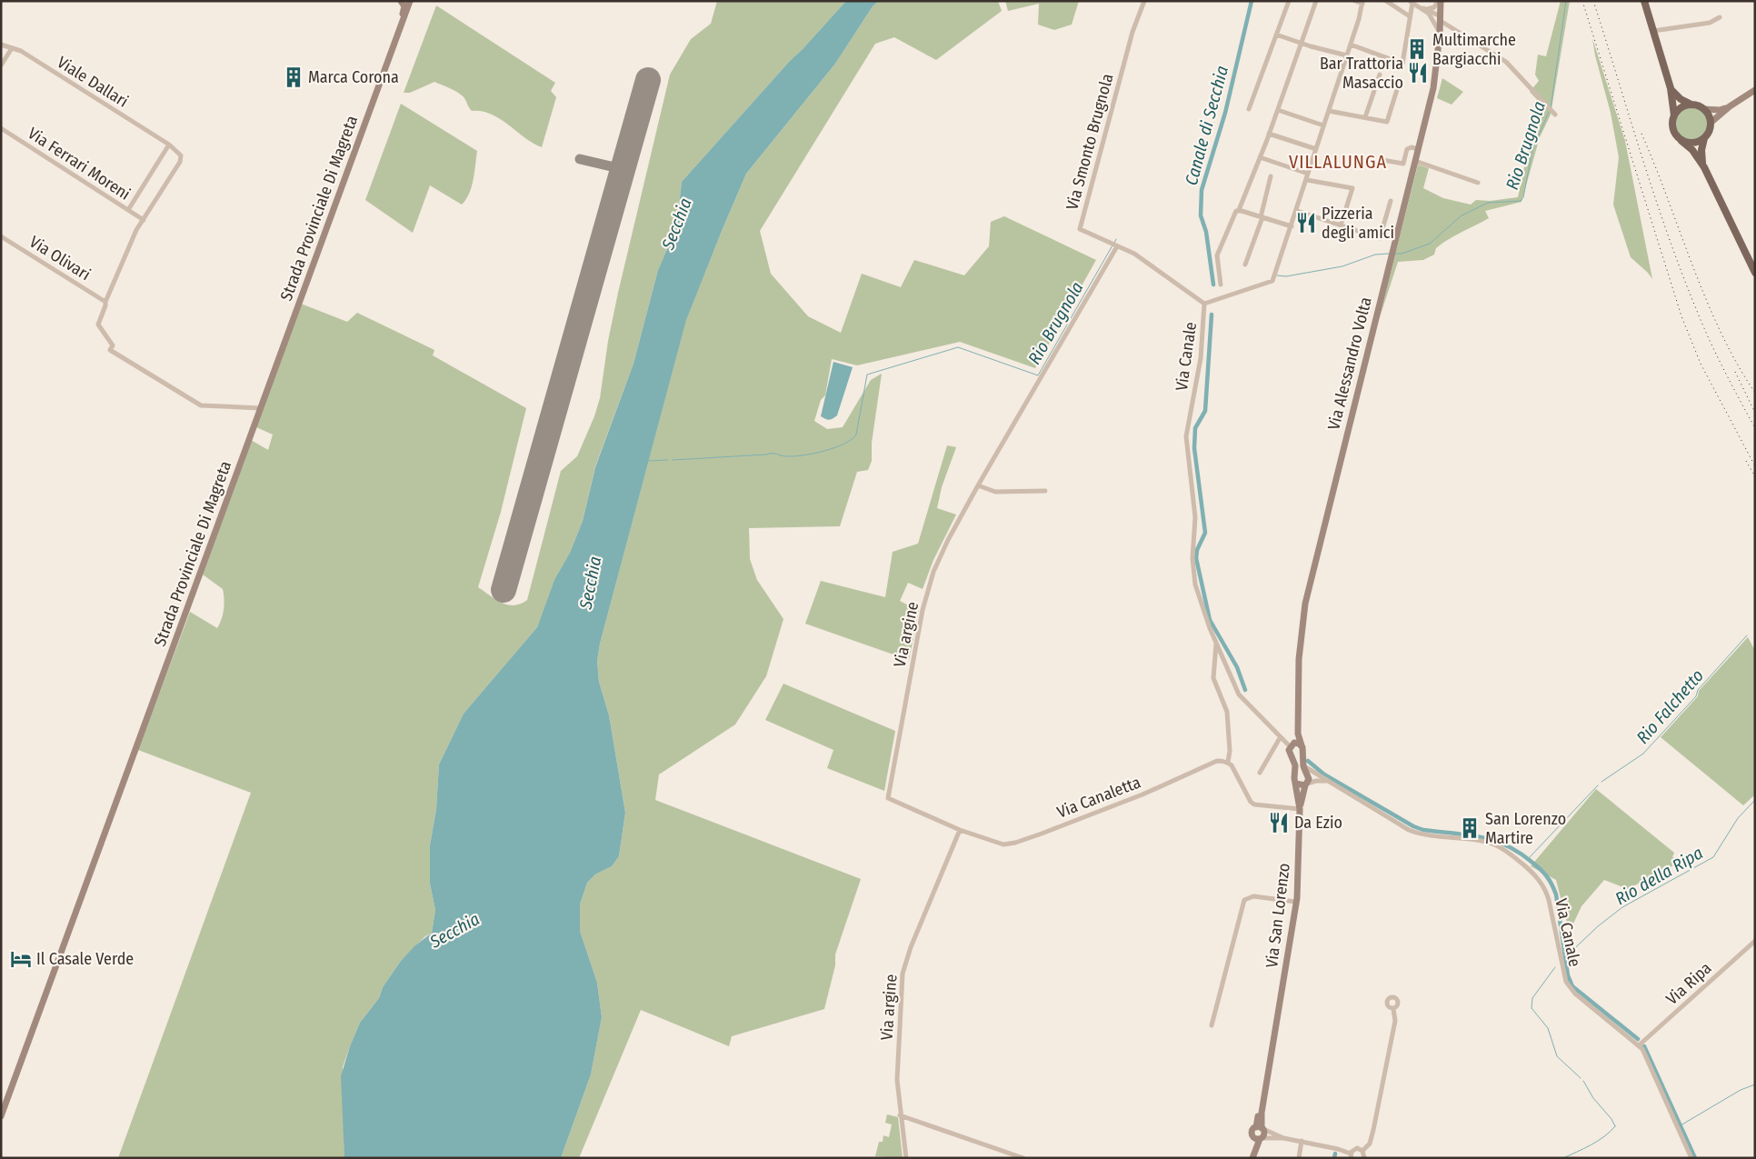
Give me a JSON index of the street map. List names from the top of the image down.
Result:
{
  "streets": {
    "main road": ["Strada Provinciale Di Magreta", "Via Alessandro Volta", "Via San Lorenzo"],
    "street": [
      "Viale Dallari",
      "Via Smonto Brugnola",
      "Via Ferrari Moreni",
      "Via Olivari",
      "Via Canale",
      "Via argine",
      "Via Canaletta",
      "Via Ripa"
    ]
  },
  "crossings": [
    ["Via Smonto Brugnola", "Via Canale"],
    ["Via Smonto Brugnola", "Via argine"],
    ["Via Canale", "Via Ripa"],
    ["Via argine", "Via Canaletta"]
  ],
  "districts": ["VILLALUNGA"],
  "water": [
    "Canale di Secchia",
    "Rio Brugnola",
    "Secchia",
    "Rio Falchetto",
    "Rio della Ripa"
  ],
  "places": {
    "building": ["Multimarche Bargiacchi", "Marca Corona", "San Lorenzo Martire"],
    "restaurant": ["Bar Trattoria Masaccio", "Pizzeria degli amici", "Da Ezio"],
    "hotel": ["Il Casale Verde"]
  }
}
